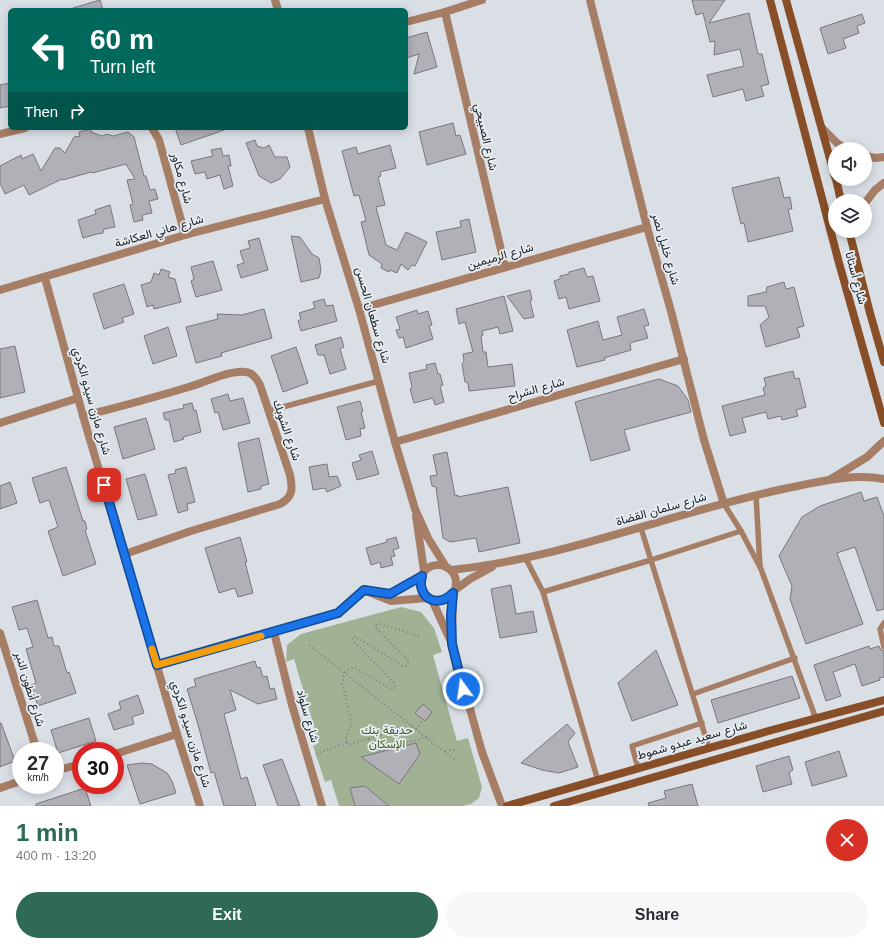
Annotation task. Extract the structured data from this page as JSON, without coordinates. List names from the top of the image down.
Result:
{
  "streets": {
    "street": [
      "شارع الصبيحي",
      "شارع مكاور",
      "شارع هاني العكاشة",
      "شارع خليل نصر",
      "شارع الرميمين",
      "شارع أستانا",
      "شارع سطعان الحسن",
      "شارع الشراح",
      "شارع مازن سيدو الكردي",
      "شارع الشوبك",
      "شارع سلمان القضاة",
      "شارع أنطون النبر",
      "شارع سلواد",
      "شارع سعيد عبدو شموط"
    ]
  },
  "crossings": [
    ["شارع الصبيحي", "شارع الرميمين"],
    ["شارع مكاور", "شارع هاني العكاشة"],
    ["شارع هاني العكاشة", "شارع سطعان الحسن"],
    ["شارع هاني العكاشة", "شارع مازن سيدو الكردي"],
    ["شارع خليل نصر", "شارع الرميمين"],
    ["شارع خليل نصر", "شارع الشراح"],
    ["شارع خليل نصر", "شارع سلمان القضاة"],
    ["شارع الرميمين", "شارع سطعان الحسن"],
    ["شارع سطعان الحسن", "شارع الشراح"],
    ["شارع سطعان الحسن", "شارع سلمان القضاة"],
    ["شارع مازن سيدو الكردي", "شارع الشوبك"]
  ],
  "parks": ["حديقة بنك الإسكان"],
  "page": {
    "turn": ["60 m", "Turn left"],
    "then": "Then",
    "speed": "27 km/h",
    "limit": "30",
    "heading": ["1 min", "400 m · 13:20"],
    "buttons": ["Exit", "Share"]
  }
}
